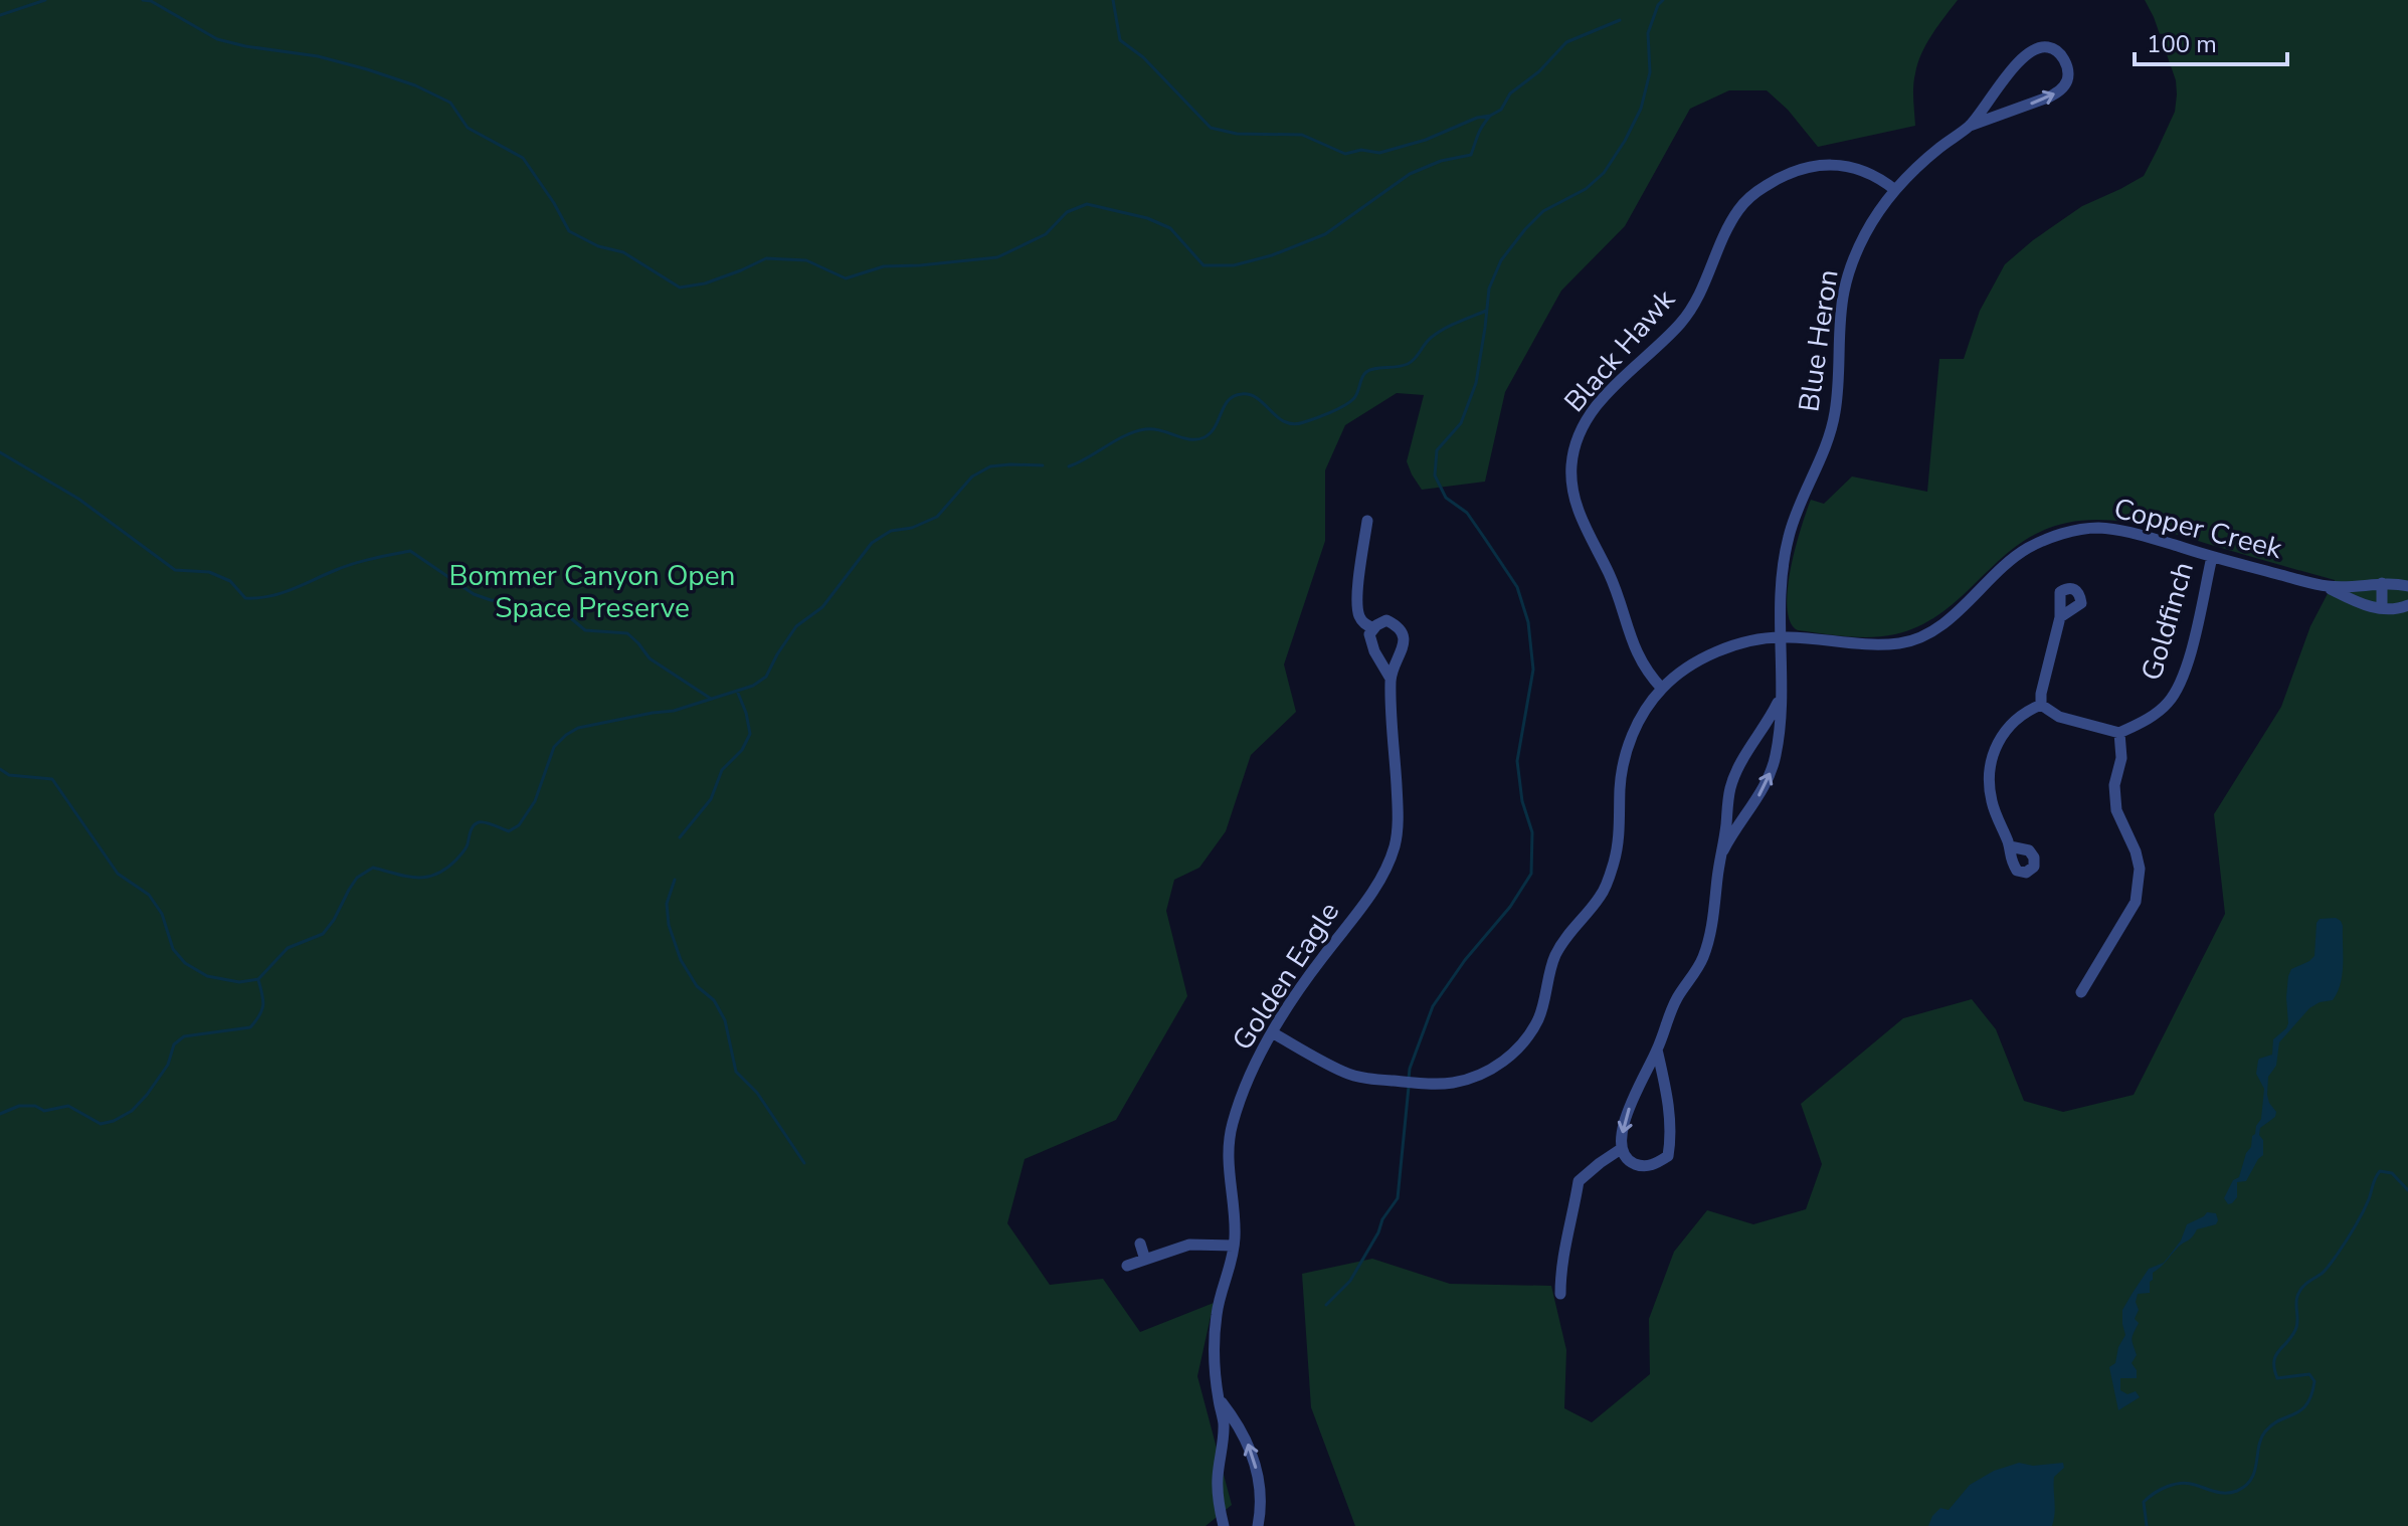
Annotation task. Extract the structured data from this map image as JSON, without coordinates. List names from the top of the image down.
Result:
{
  "streets": {
    "street": [
      "Blue Heron",
      "Black Hawk",
      "Copper Creek",
      "Goldfinch",
      "Golden Eagle"
    ]
  },
  "crossings": [
    ["Blue Heron", "Black Hawk"],
    ["Blue Heron", "Copper Creek"],
    ["Black Hawk", "Copper Creek"],
    ["Copper Creek", "Goldfinch"],
    ["Copper Creek", "Golden Eagle"]
  ],
  "parks": ["Bommer Canyon Open Space Preserve"],
  "scale_bar": "100 m"
}
